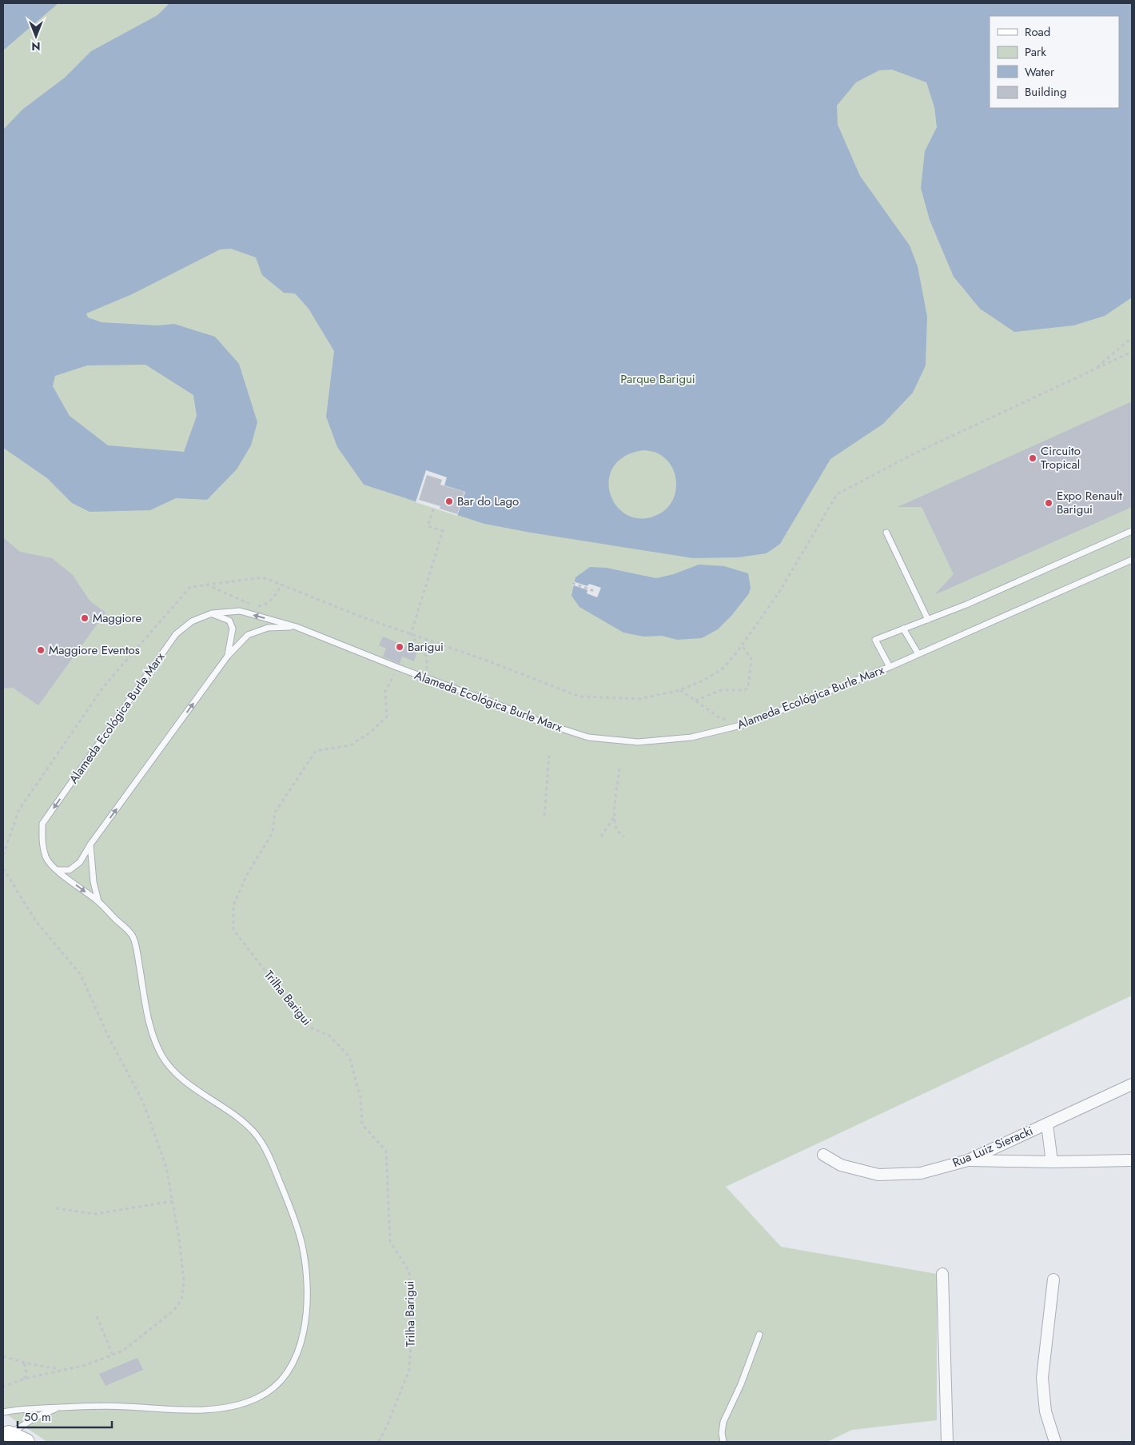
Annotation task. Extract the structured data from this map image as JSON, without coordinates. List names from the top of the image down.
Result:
{
  "streets": {
    "street": ["Rua Luiz Sieracki"],
    "lane": ["Alameda Ecológica Burle Marx"],
    "path": ["Trilha Barigui"]
  },
  "crossings": [
    ["Alameda Ecológica Burle Marx", "Trilha Barigui"]
  ],
  "parks": ["Parque Barigui"],
  "places": [
    "Circuito Tropical",
    "Bar do Lago",
    "Expo Renault Barigui",
    "Maggiore",
    "Barigui",
    "Maggiore Eventos"
  ],
  "legend": [
    "Road",
    "Park",
    "Water",
    "Building"
  ],
  "scale_bar": "50 m",
  "north": "bottom"
}
